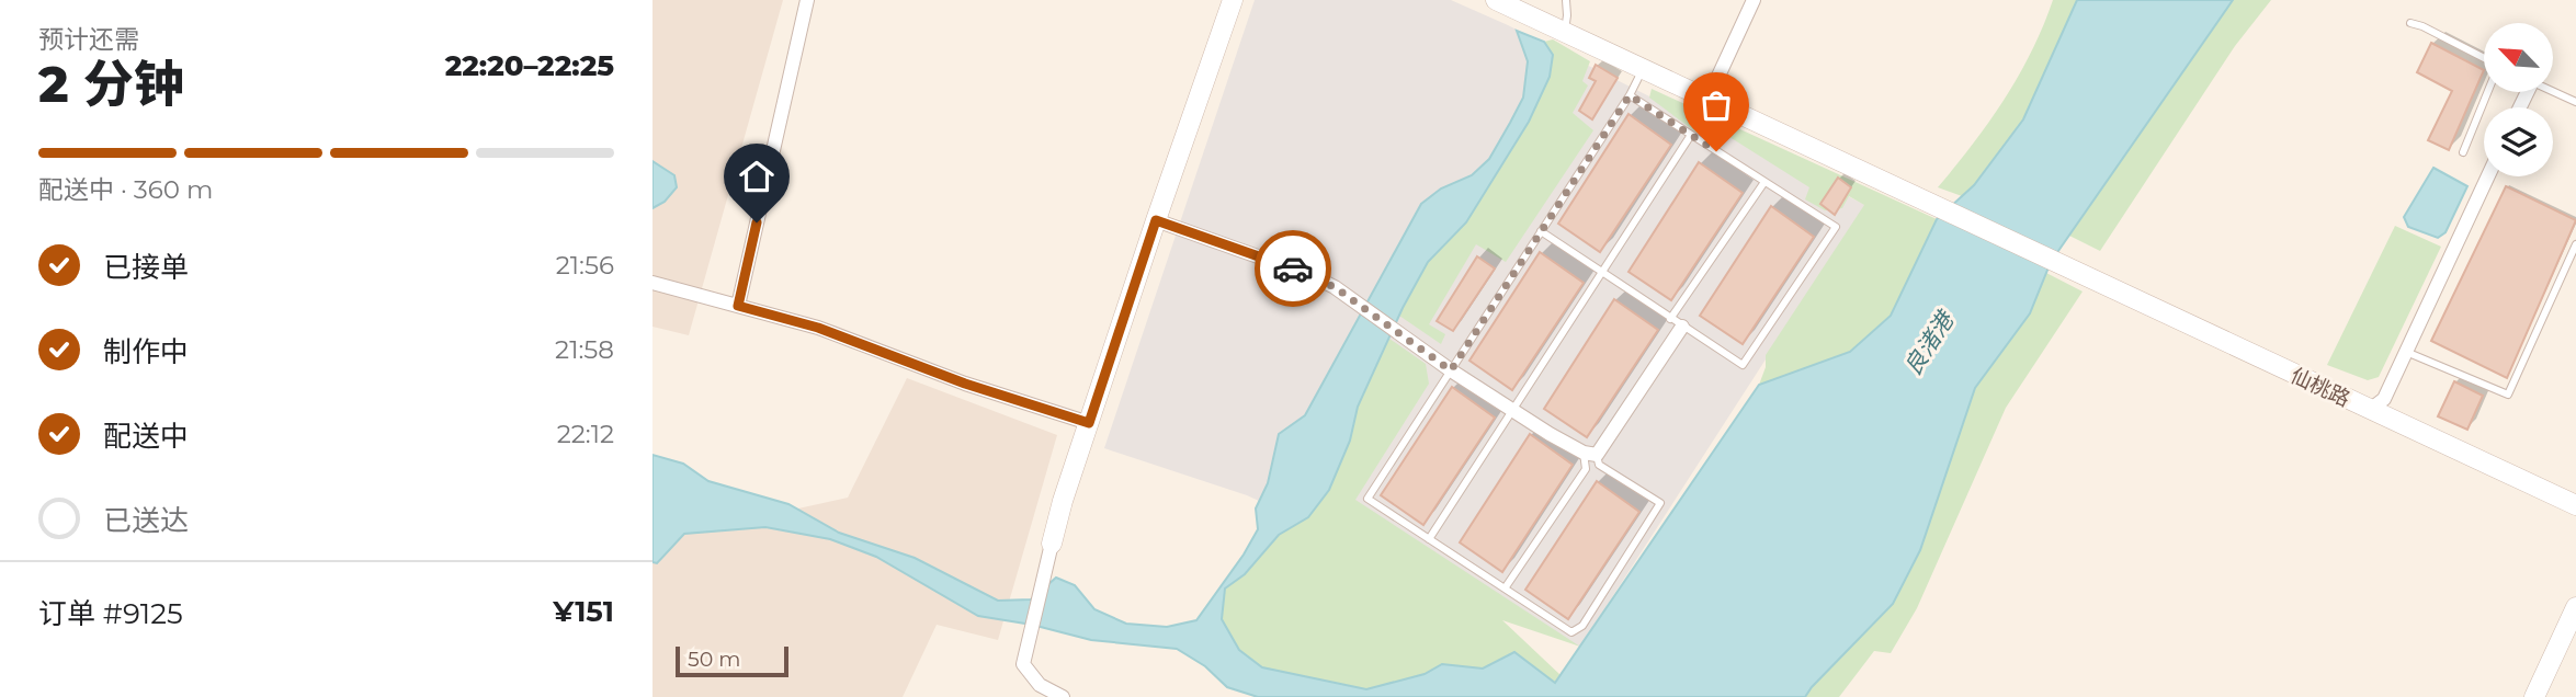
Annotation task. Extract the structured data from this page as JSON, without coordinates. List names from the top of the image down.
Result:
{
  "streets": {
    "street": ["仙桃路"]
  },
  "water": ["良渚港"],
  "scale_bar": "50 m",
  "north": "top left",
  "page": {
    "heading": ["2 分钟", "预计还需", "22:20–22:25"],
    "panel": ["订单 #9125", "¥151"],
    "bar": "配送中 · 360 m",
    "list": [
      ["已接单", "21:56"],
      ["制作中", "21:58"],
      ["配送中", "22:12"],
      "已送达"
    ],
    "scale": "50 m"
  }
}
